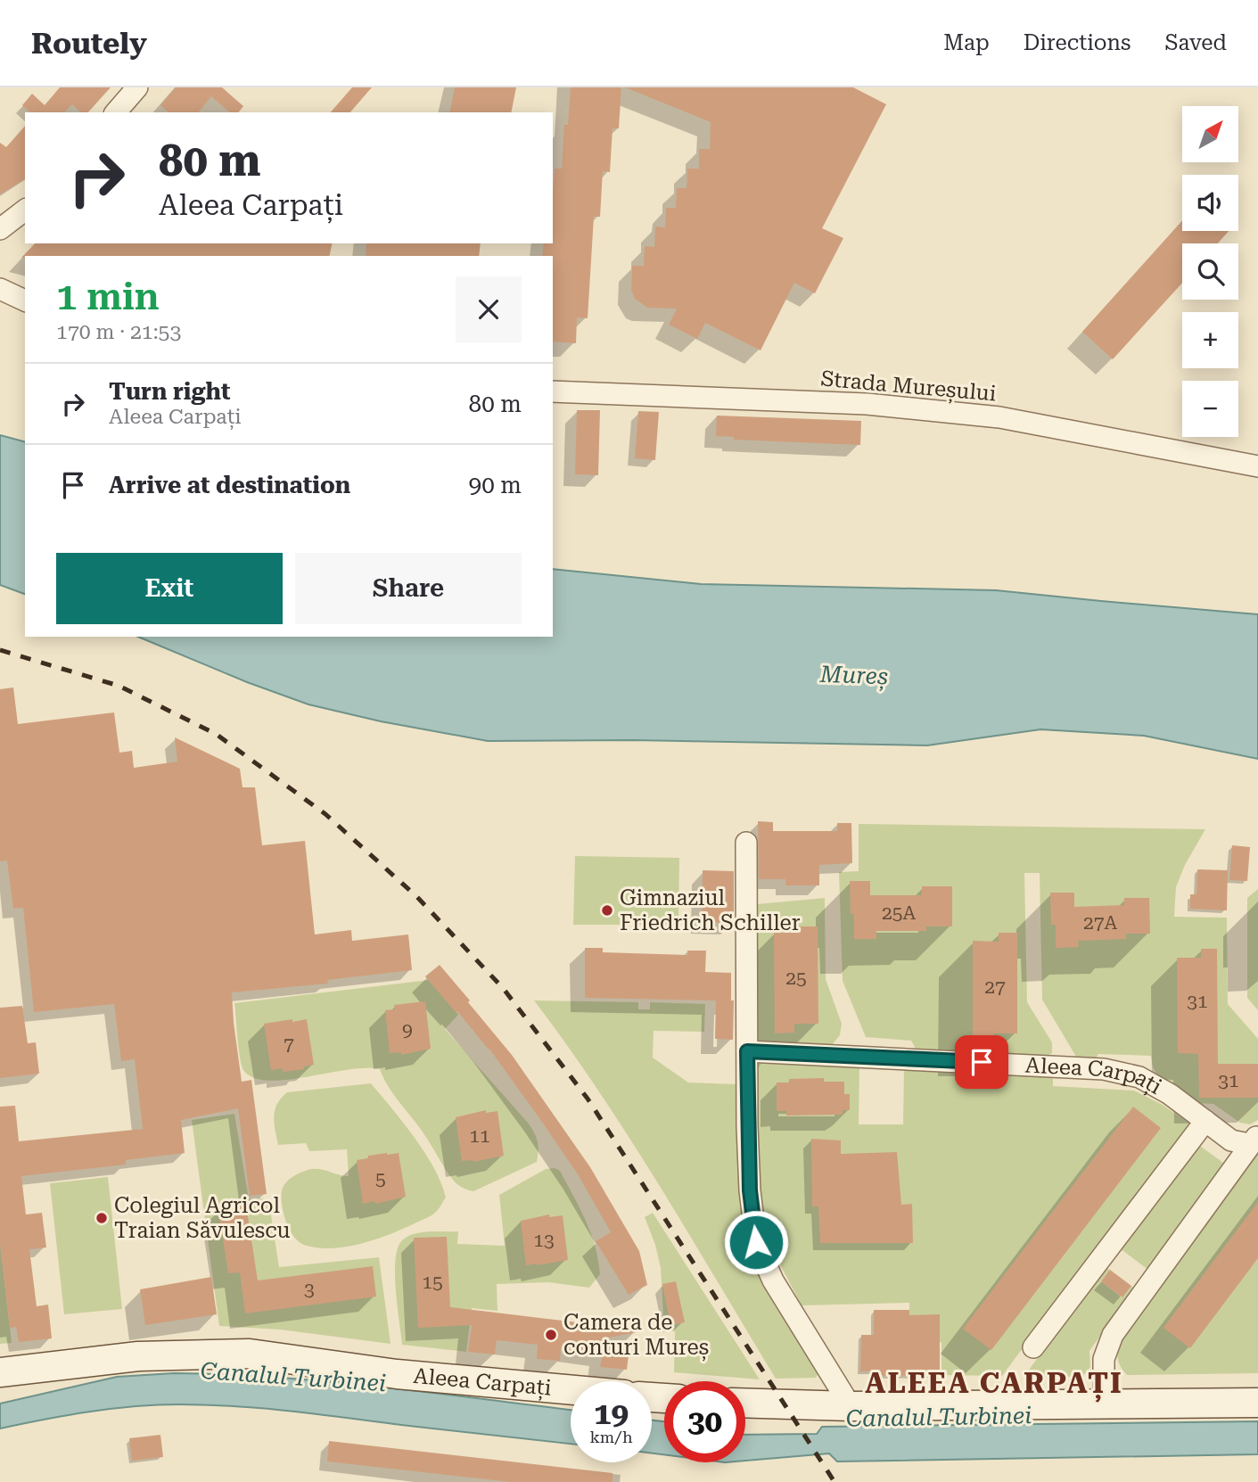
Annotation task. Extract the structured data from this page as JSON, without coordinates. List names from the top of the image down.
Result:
{
  "streets": {
    "street": ["Strada Mureșului", "Aleea Carpați"]
  },
  "districts": ["ALEEA CARPAȚI"],
  "water": ["Mureș", "Canalul Turbinei"],
  "places": ["Gimnaziul Friedrich Schiller", "Colegiul Agricol Traian Săvulescu", "Camera de conturi Mureș"],
  "house_numbers": [
    "25A",
    "27A",
    "25",
    "27",
    "31",
    "9",
    "7",
    "31",
    "11",
    "5",
    "13",
    "15",
    "3"
  ],
  "north": "top right",
  "page": {
    "header": "Routely",
    "nav": ["Map", "Directions", "Saved"],
    "map_buttons": ["+", "−"],
    "turn": ["80 m", "Aleea Carpați"],
    "heading": ["1 min", "170 m · 21:53"],
    "list": [
      {
        "name": "Turn right",
        "note": "Aleea Carpați",
        "value": "80 m"
      },
      {
        "name": "Arrive at destination",
        "value": "90 m"
      }
    ],
    "buttons": ["Exit", "Share"],
    "speed": "19 km/h",
    "limit": "30"
  }
}
